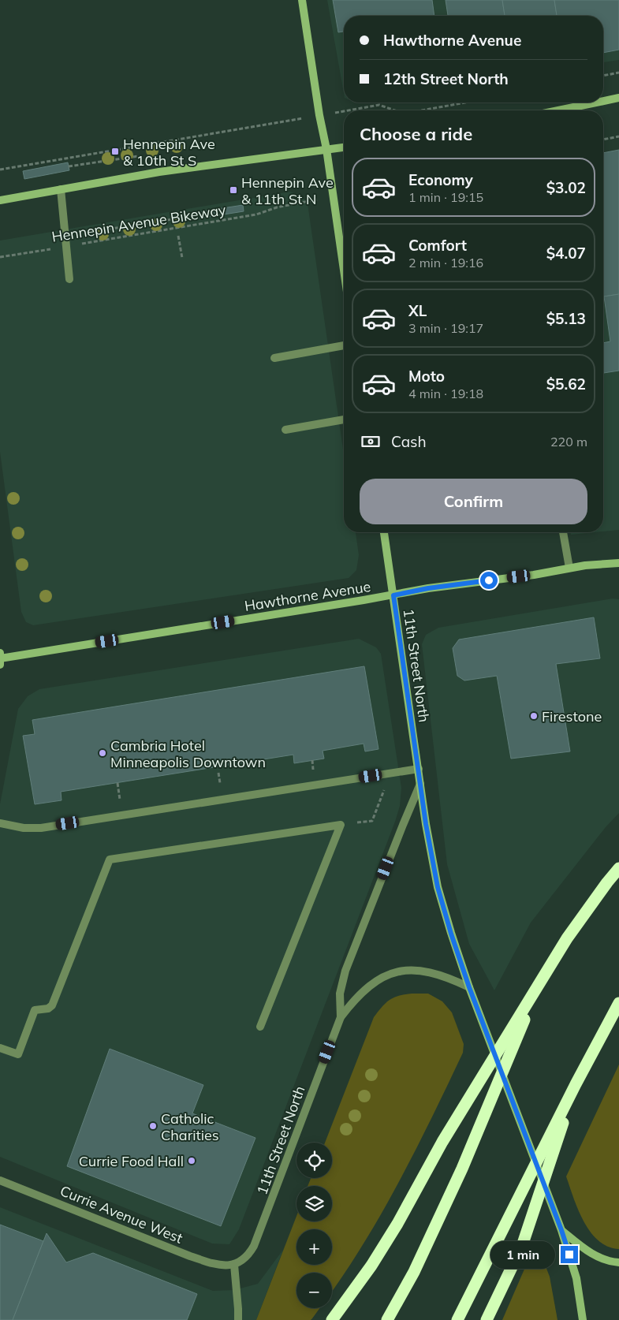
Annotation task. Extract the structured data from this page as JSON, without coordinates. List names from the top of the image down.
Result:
{
  "streets": {
    "street": ["Hawthorne Avenue", "11th Street North", "Currie Avenue West"],
    "path": ["Hennepin Avenue Bikeway"]
  },
  "crossings": [
    ["Hawthorne Avenue", "11th Street North"],
    ["11th Street North", "Currie Avenue West"]
  ],
  "places": {
    "transit": ["Hennepin Ave & 10th St S", "Hennepin Ave & 11th St N"],
    "other": [
      "Firestone",
      "Cambria Hotel Minneapolis Downtown",
      "Catholic Charities",
      "Currie Food Hall"
    ]
  },
  "page": {
    "banner": ["Hawthorne Avenue", "12th Street North"],
    "heading": "Choose a ride",
    "list": [
      {
        "name": "Economy",
        "note": "1 min · 19:15",
        "value": "$3.02"
      },
      {
        "name": "Comfort",
        "note": "2 min · 19:16",
        "value": "$4.07"
      },
      {
        "name": "XL",
        "note": "3 min · 19:17",
        "value": "$5.13"
      },
      {
        "name": "Moto",
        "note": "4 min · 19:18",
        "value": "$5.62"
      }
    ],
    "pay": ["Cash", "220 m"],
    "buttons": "Confirm",
    "map_buttons": ["+", "−"],
    "bubble": "1 min"
  }
}
